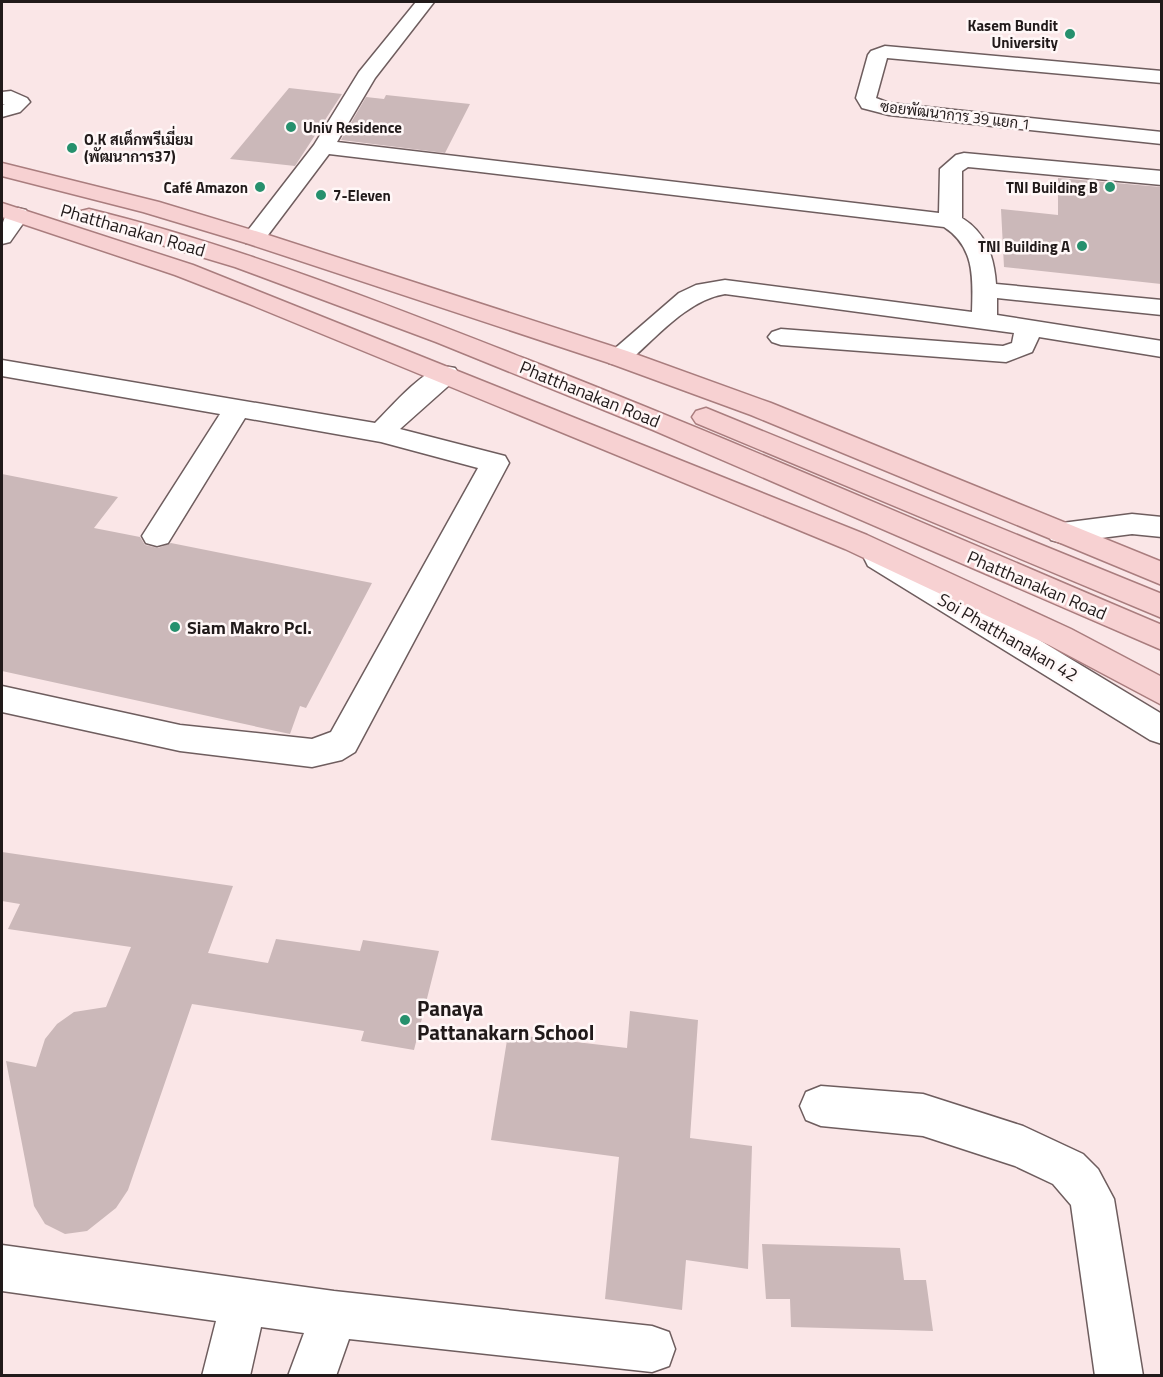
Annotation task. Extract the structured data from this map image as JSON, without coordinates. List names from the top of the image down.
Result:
{
  "streets": {
    "main road": ["Phatthanakan Road"],
    "street": ["ซอยพัฒนาการ 39 แยก 1", "Soi Phatthanakan 42"]
  },
  "places": [
    "Kasem Bundit University",
    "Univ Residence",
    "O.K สเต็กพรีเมี่ยม (พัฒนาการ37)",
    "Café Amazon",
    "TNI Building B",
    "7-Eleven",
    "TNI Building A",
    "Siam Makro Pcl.",
    "Panaya Pattanakarn School"
  ]
}
